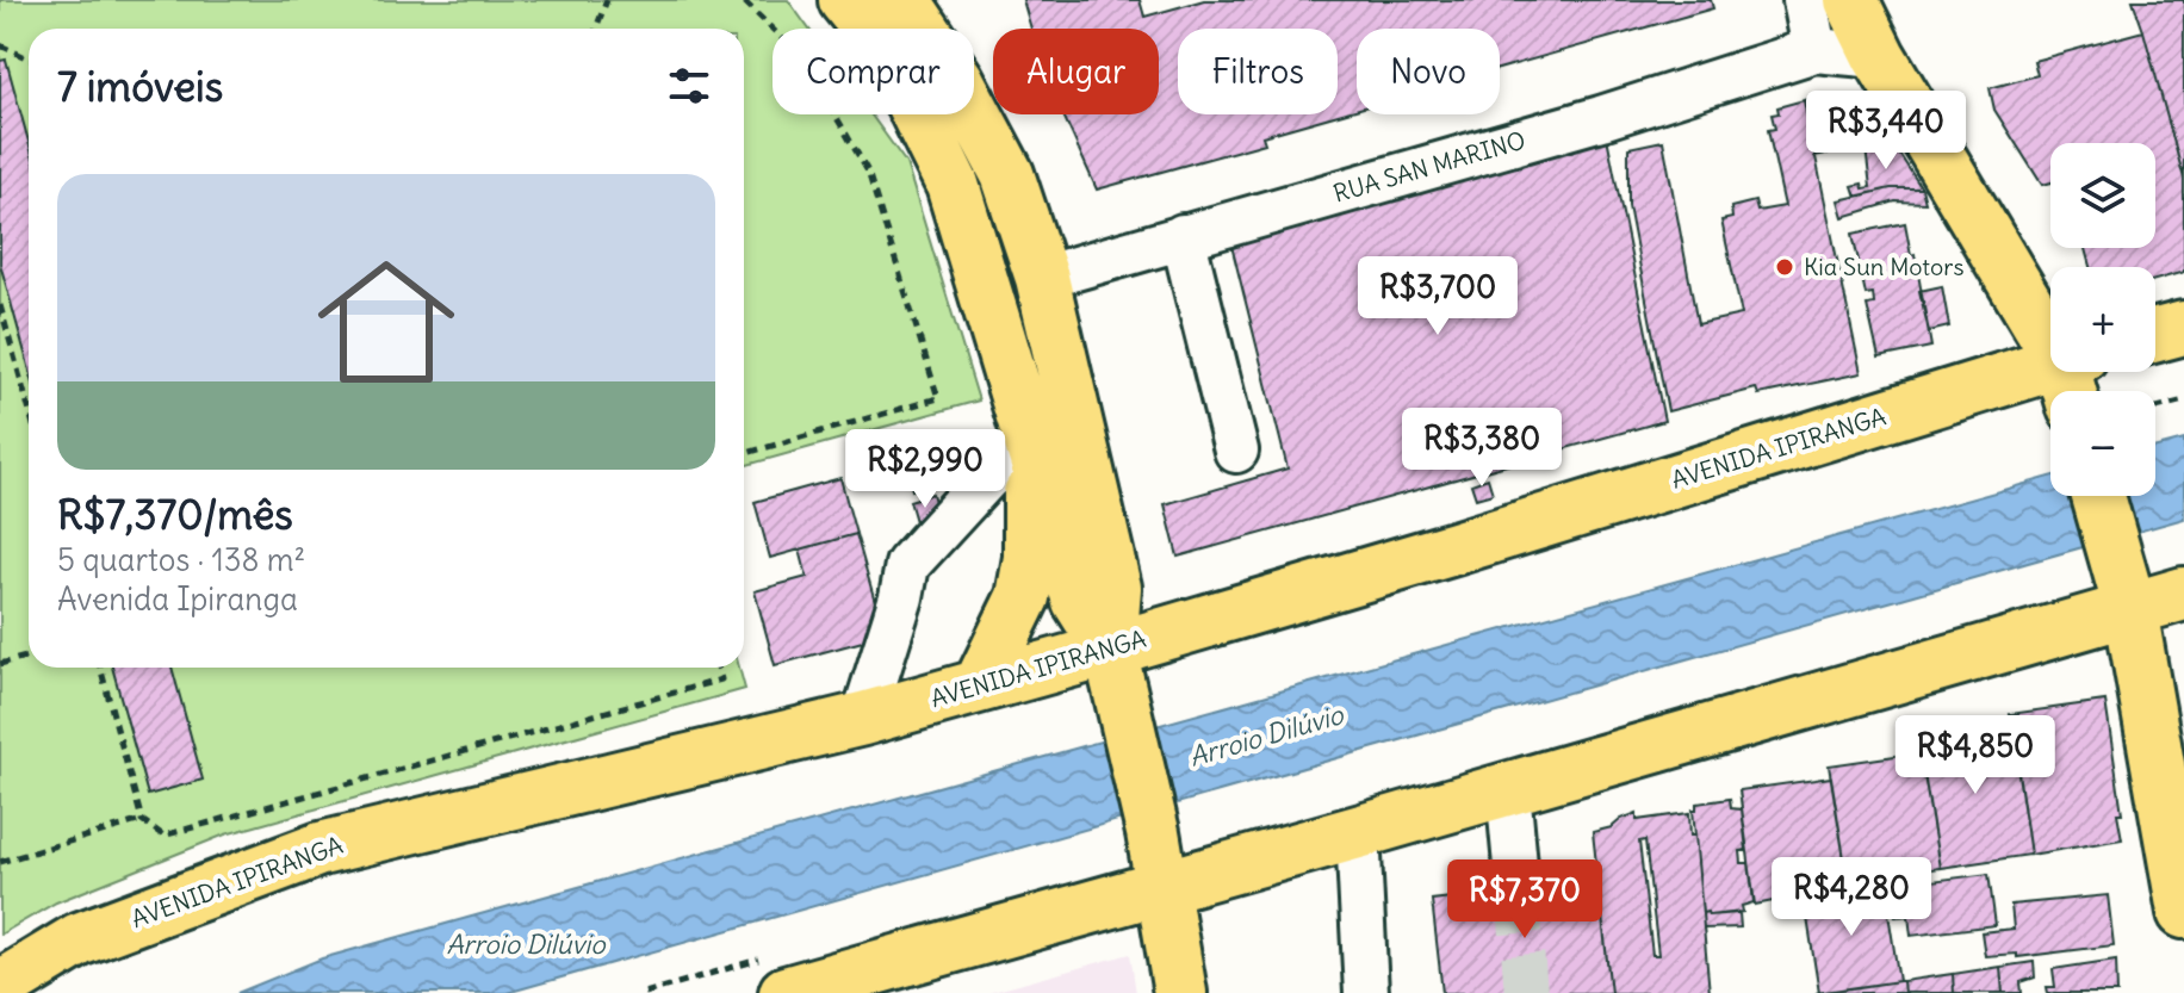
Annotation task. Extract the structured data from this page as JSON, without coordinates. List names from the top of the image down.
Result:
{
  "streets": {
    "main road": ["AVENIDA IPIRANGA"],
    "street": ["RUA SAN MARINO"]
  },
  "water": ["Arroio Dilúvio"],
  "places": ["Kia Sun Motors"],
  "page": {
    "chip": [
      "Comprar",
      "Alugar",
      "Filtros",
      "Novo"
    ],
    "heading": "7 imóveis",
    "price": [
      "R$3,440",
      "R$3,700",
      "R$3,380",
      "R$2,990",
      "R$4,850",
      "R$4,280",
      "R$7,370"
    ],
    "map_buttons": ["+", "−"],
    "list": [
      {
        "name": "R$7,370/mês",
        "note": "5 quartos · 138 m² · Avenida Ipiranga"
      }
    ]
  }
}
